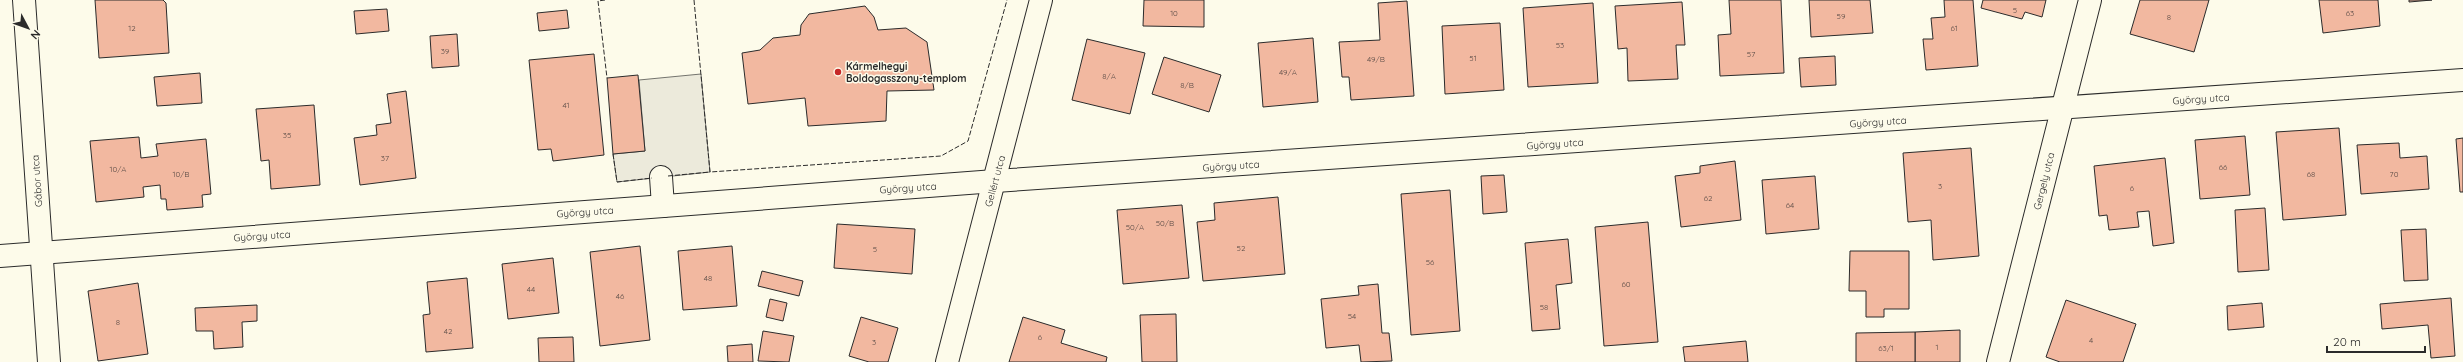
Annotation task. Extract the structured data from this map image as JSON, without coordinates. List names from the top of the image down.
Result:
{
  "streets": {
    "street": [
      "György utca",
      "Gábor utca",
      "Gellért utca",
      "Gergely utca"
    ]
  },
  "crossings": [
    ["György utca", "Gábor utca"],
    ["György utca", "Gellért utca"],
    ["György utca", "Gergely utca"]
  ],
  "places": ["Kármelhegyi Boldogasszony-templom"],
  "house_numbers": [
    "5",
    "10",
    "63",
    "59",
    "8",
    "12",
    "61",
    "53",
    "39",
    "57",
    "51",
    "49/B",
    "49/A",
    "8/A",
    "8/B",
    "41",
    "35",
    "37",
    "66",
    "10/A",
    "10/B",
    "68",
    "70",
    "3",
    "6",
    "62",
    "64",
    "50/B",
    "50/A",
    "52",
    "5",
    "56",
    "48",
    "60",
    "44",
    "46",
    "58",
    "54",
    "8",
    "42",
    "6",
    "4",
    "3",
    "1",
    "63/1"
  ],
  "scale_bar": "20 m",
  "north": "bottom right"
}
